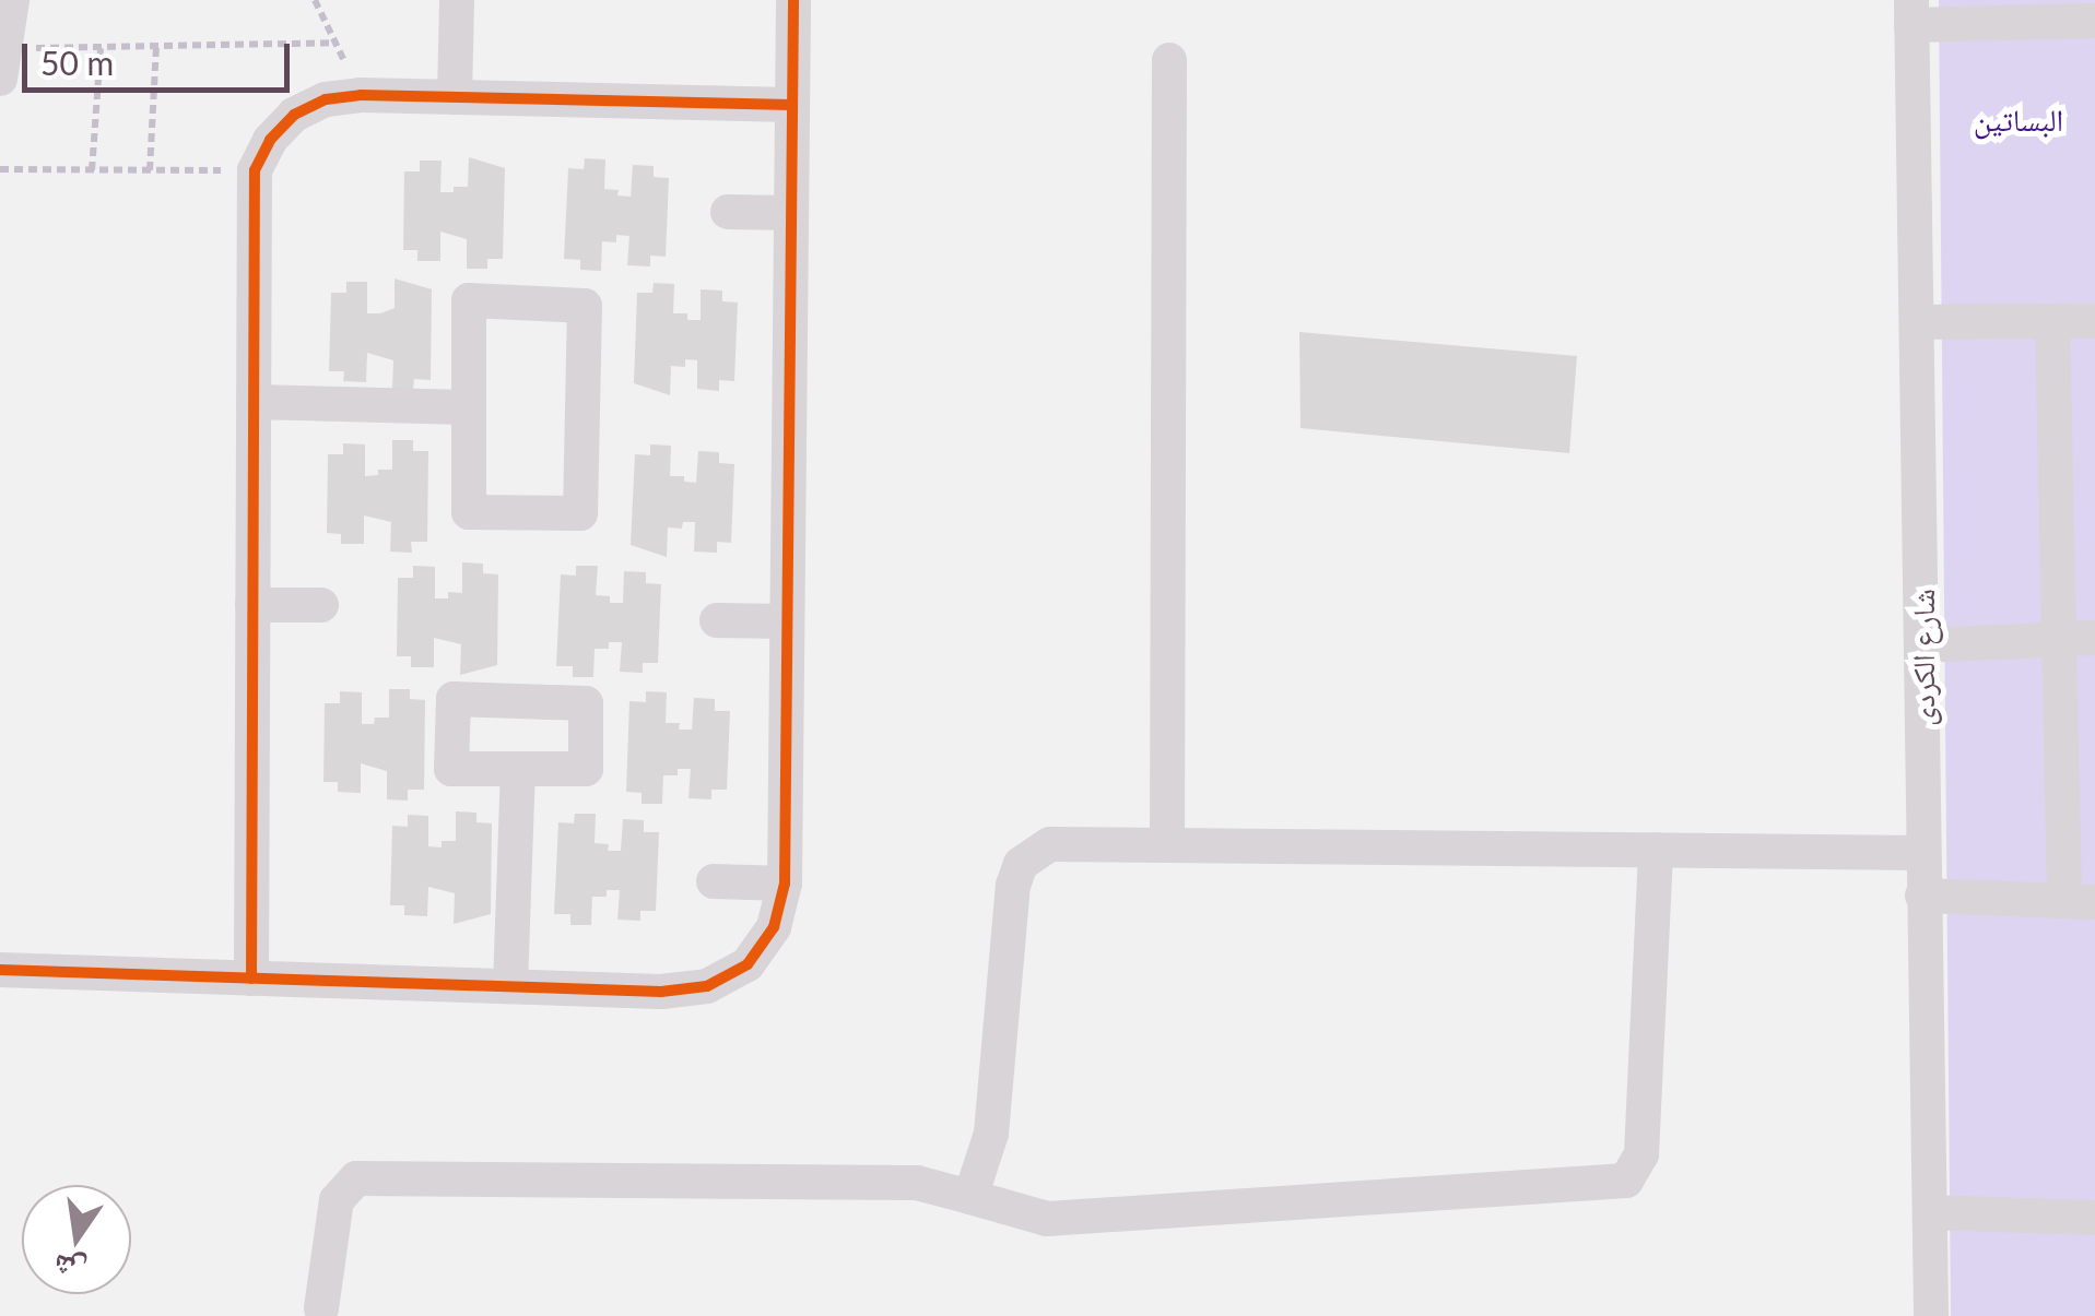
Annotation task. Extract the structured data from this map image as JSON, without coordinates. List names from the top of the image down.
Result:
{
  "streets": {
    "street": ["شارع الكردى"]
  },
  "parks": ["البساتين"],
  "scale_bar": "50 m",
  "north": "bottom"
}
